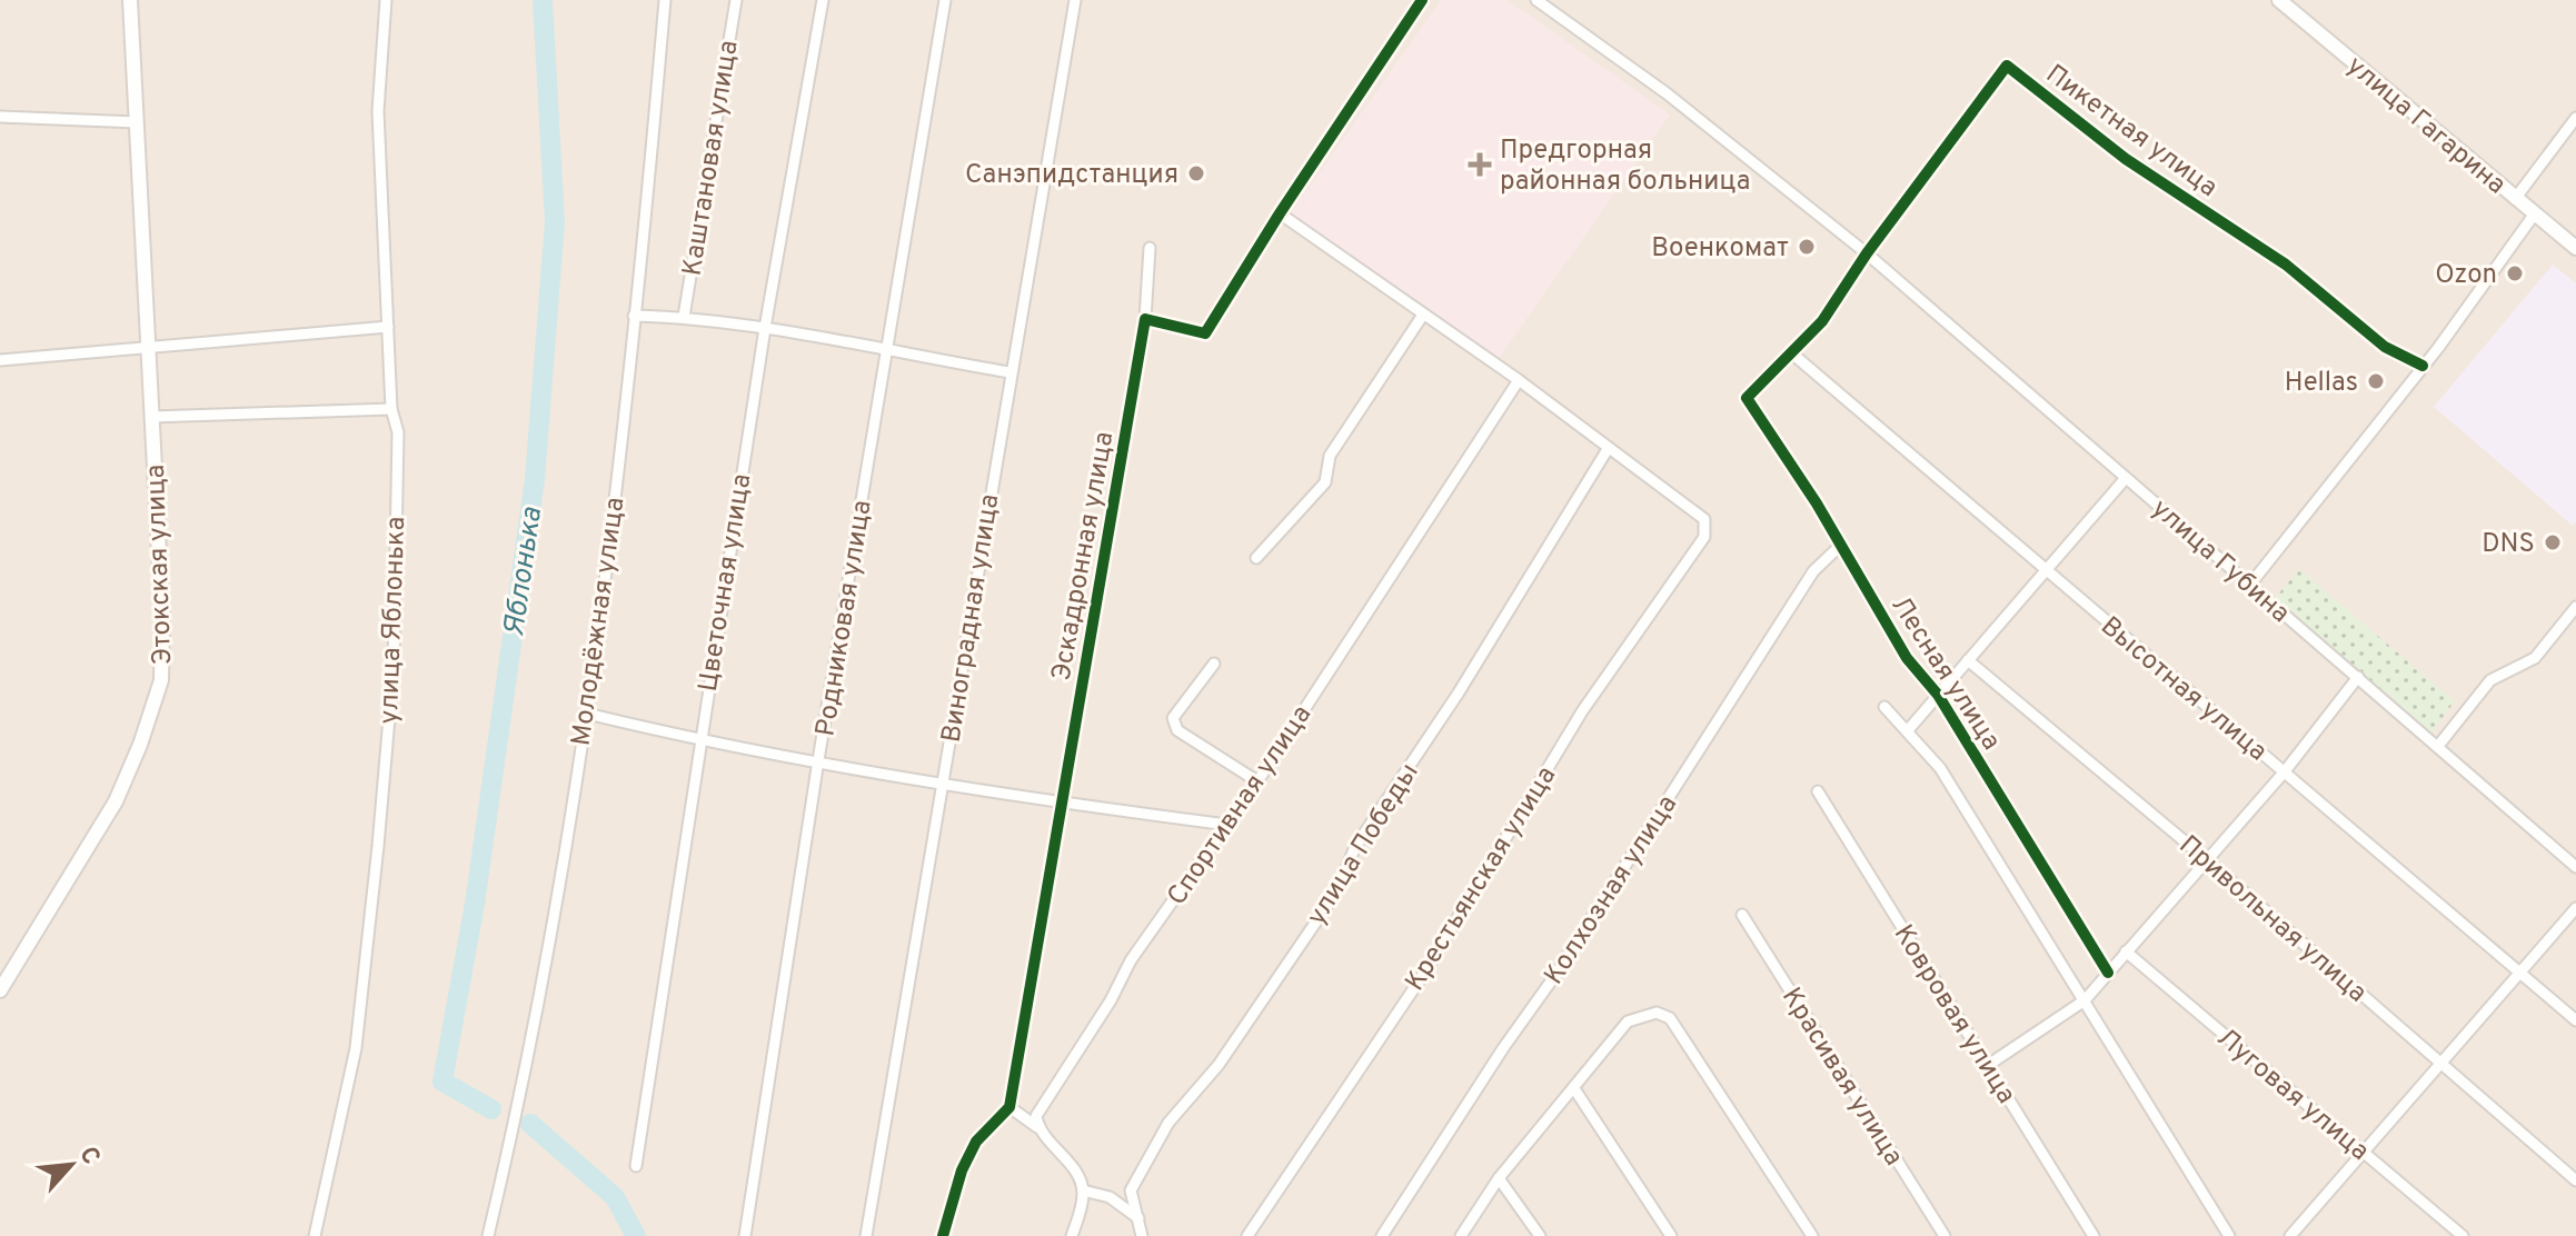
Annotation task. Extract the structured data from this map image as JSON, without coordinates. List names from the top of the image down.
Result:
{
  "streets": {
    "main road": ["улица Гагарина", "Этокская улица"],
    "street": [
      "Пикетная улица",
      "Каштановая улица",
      "Эскадронная улица",
      "улица Губина",
      "Цветочная улица",
      "Родниковая улица",
      "Виноградная улица",
      "улица Яблонька",
      "Молодёжная улица",
      "Лесная улица",
      "Высотная улица",
      "Спортивная улица",
      "улица Победы",
      "Крестьянская улица",
      "Колхозная улица",
      "Привольная улица",
      "Ковровая улица",
      "Красивая улица",
      "Луговая улица"
    ]
  },
  "crossings": [
    ["Пикетная улица", "улица Губина"],
    ["Лесная улица", "Высотная улица"],
    ["Лесная улица", "Колхозная улица"],
    ["улица Победы", "Крестьянская улица"]
  ],
  "water": ["Яблонька"],
  "places": {
    "health": ["Предгорная районная больница"],
    "other": [
      "Санэпидстанция",
      "Военкомат",
      "Ozon",
      "Hellas",
      "DNS"
    ]
  },
  "north": "top right"
}
